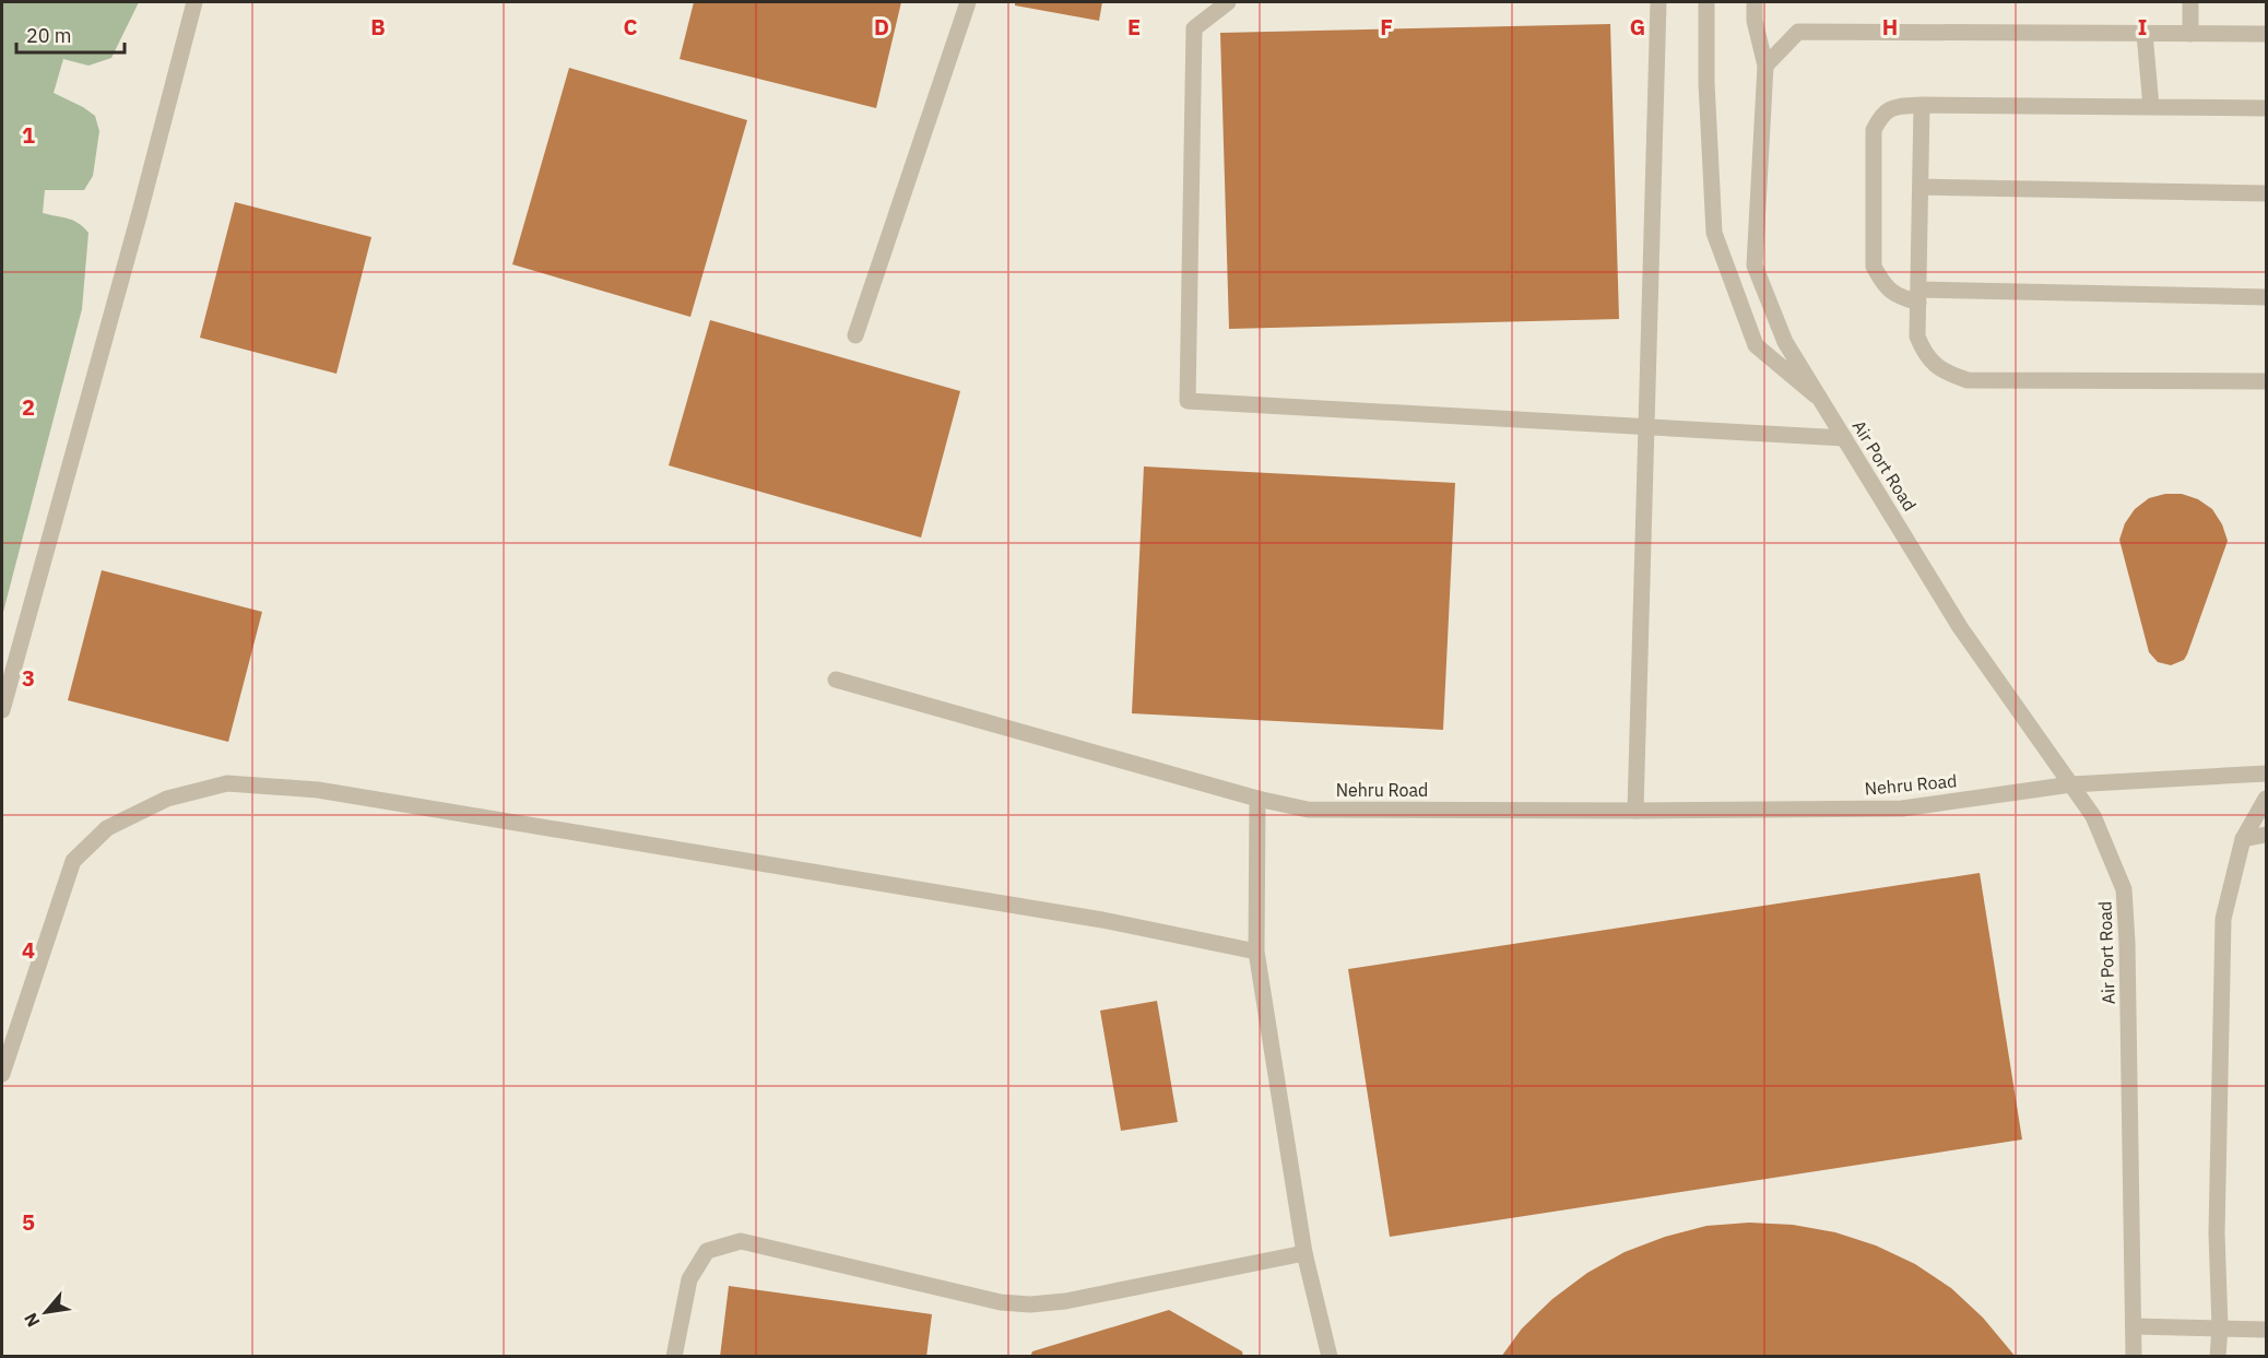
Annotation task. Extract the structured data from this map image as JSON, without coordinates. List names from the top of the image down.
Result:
{
  "streets": {
    "street": ["Air Port Road", "Nehru Road"]
  },
  "crossings": [
    ["Air Port Road", "Nehru Road"]
  ],
  "scale_bar": "20 m",
  "north": "bottom left",
  "grid": {
    "columns": [
      "B",
      "C",
      "D",
      "E",
      "F",
      "G",
      "H",
      "I"
    ],
    "rows": [
      "1",
      "2",
      "3",
      "4",
      "5"
    ]
  }
}
